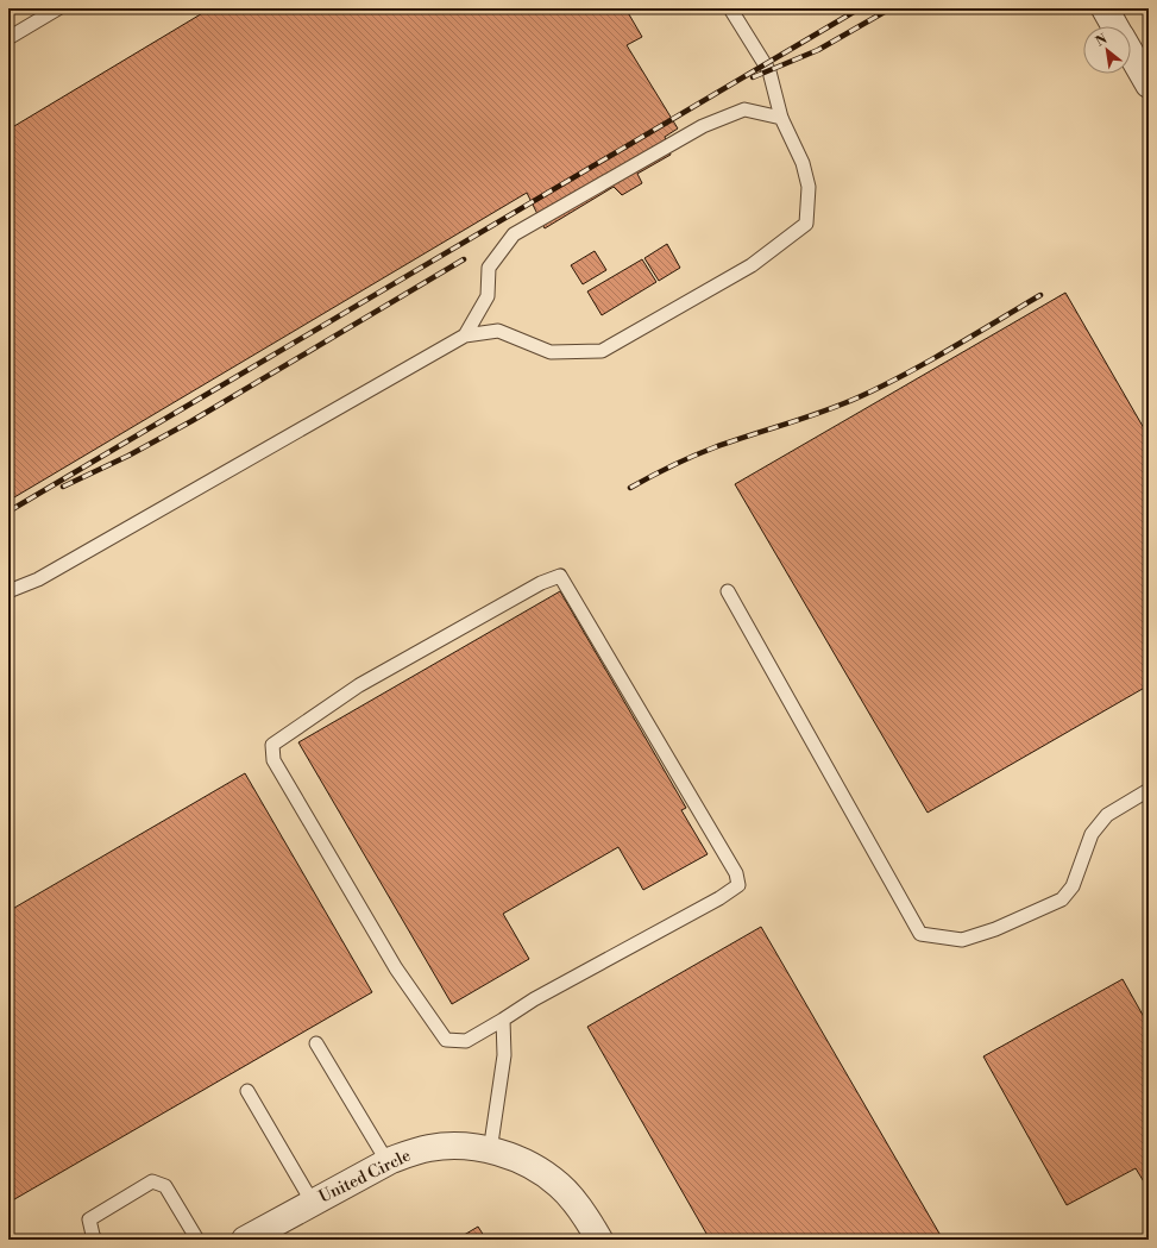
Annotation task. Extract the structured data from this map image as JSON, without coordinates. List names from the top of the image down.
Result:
{
  "streets": {
    "street": ["United Circle"]
  },
  "north": "top left"
}
